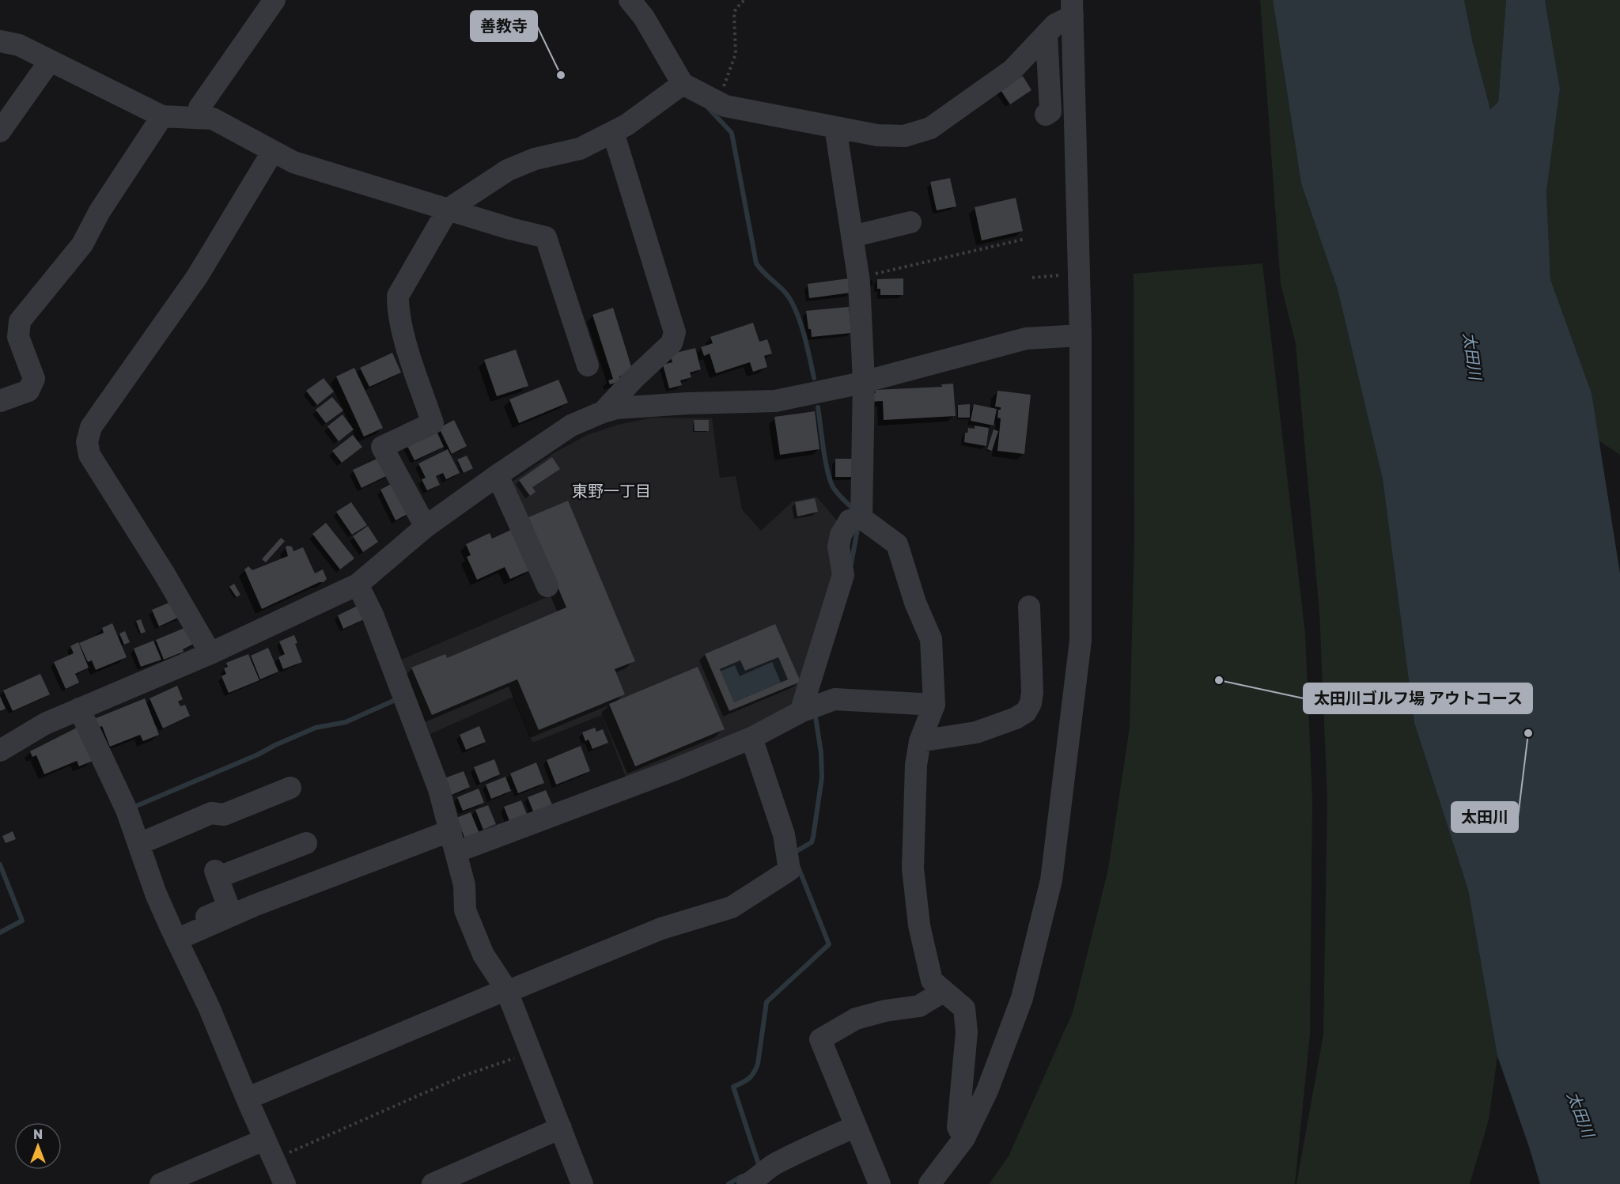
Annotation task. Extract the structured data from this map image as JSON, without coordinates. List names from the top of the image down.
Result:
{
  "districts": ["東野一丁目"],
  "water": ["太田川"],
  "places": ["善教寺", "太田川ゴルフ場 アウトコース", "太田川"],
  "north": "top"
}
